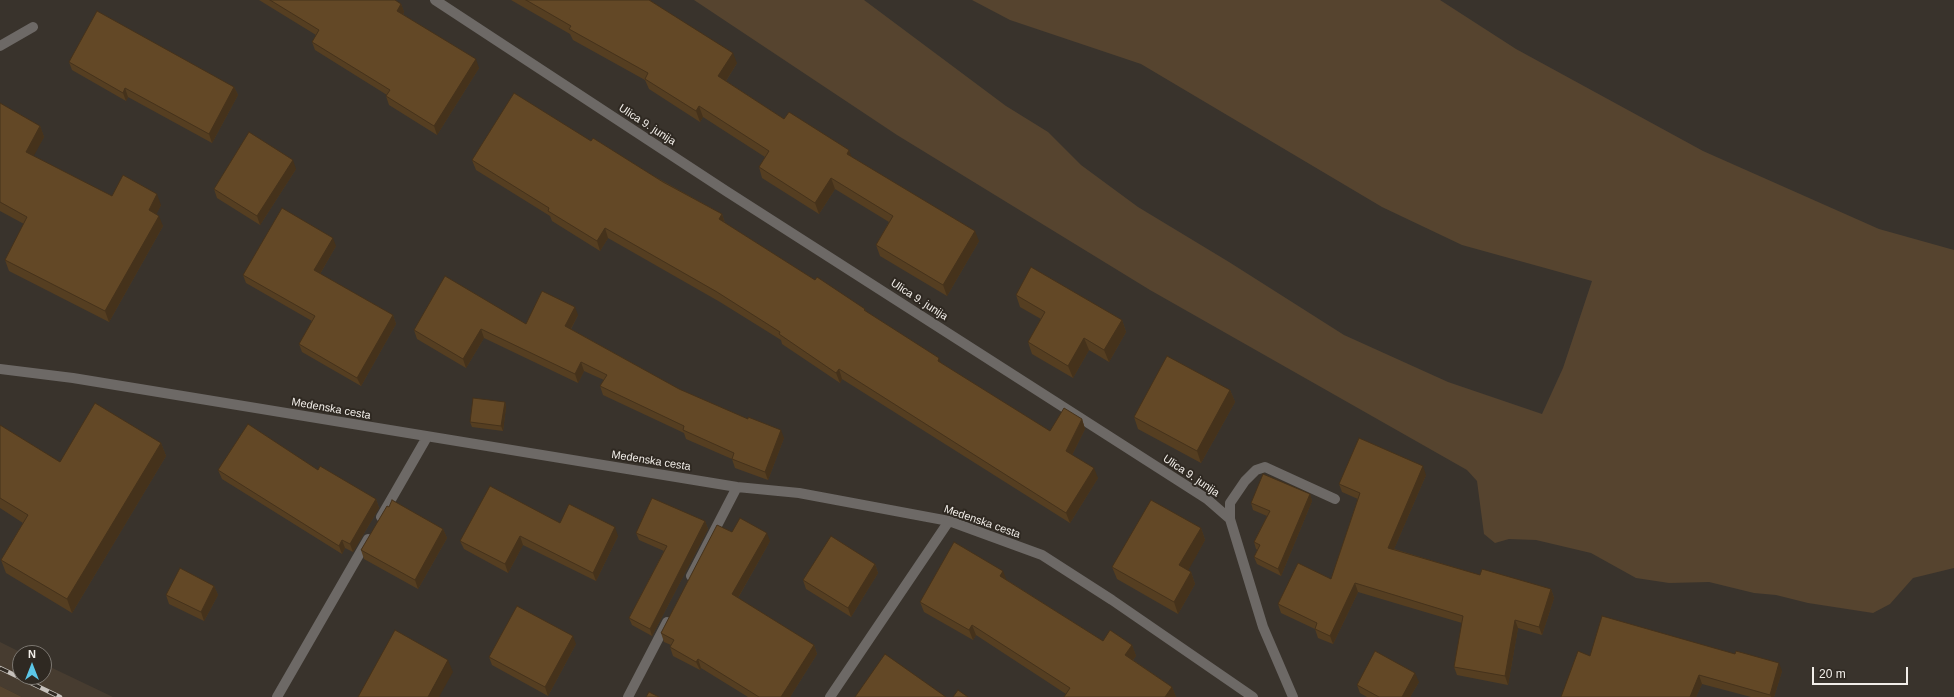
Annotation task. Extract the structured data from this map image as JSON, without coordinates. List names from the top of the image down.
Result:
{
  "streets": {
    "street": ["Ulica 9. junija", "Medenska cesta"]
  },
  "scale_bar": "20 m",
  "north": "top"
}
